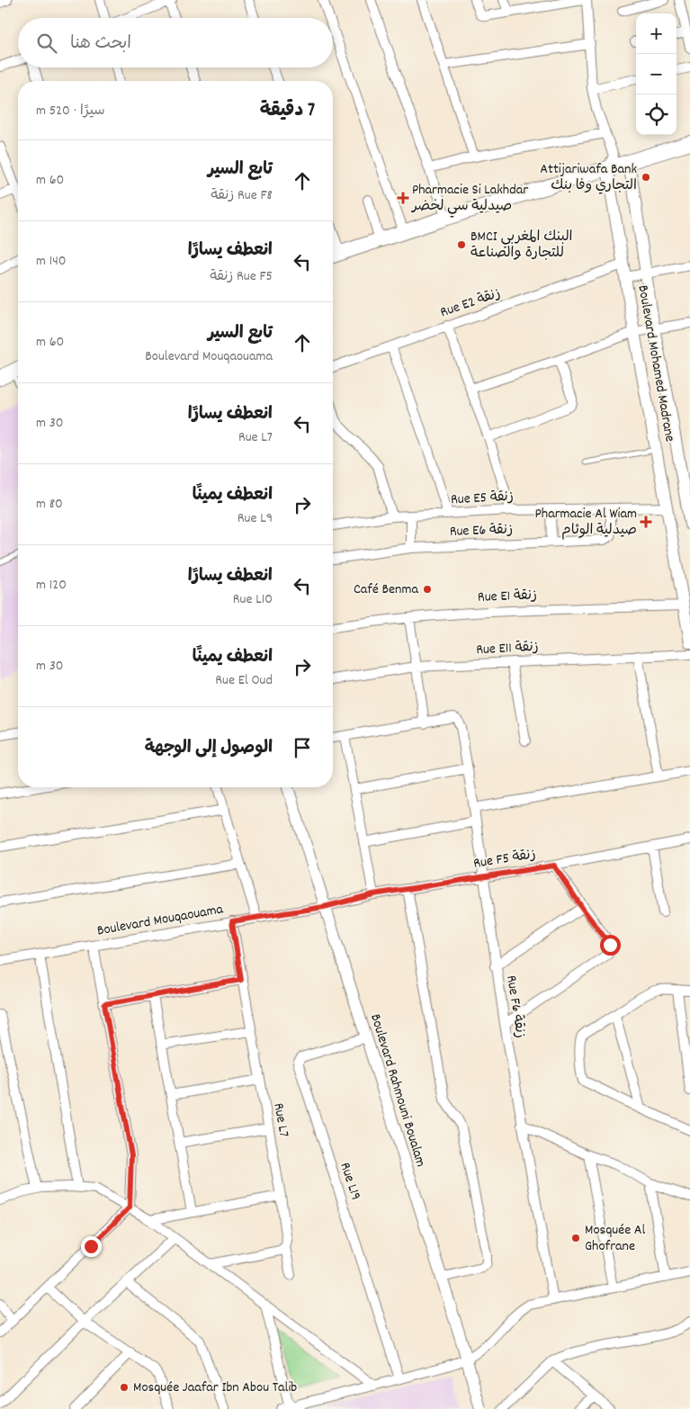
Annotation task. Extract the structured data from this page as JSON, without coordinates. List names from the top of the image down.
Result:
{
  "streets": {
    "street": [
      "Rue E2 زنقة",
      "Boulevard Mohamed Madrane",
      "Rue E5 زنقة",
      "Rue E6 زنقة",
      "Rue E1 زنقة",
      "Rue E11 زنقة",
      "Rue F5 زنقة",
      "Boulevard Mouqaouama",
      "Rue F6 زنقة",
      "Boulevard Rahmouni Boualam",
      "Rue L7",
      "Rue L19"
    ]
  },
  "crossings": [
    ["Rue E2 زنقة", "Boulevard Mohamed Madrane"],
    ["Boulevard Mohamed Madrane", "Rue E5 زنقة"],
    ["Boulevard Mohamed Madrane", "Rue E1 زنقة"],
    ["Rue E5 زنقة", "Rue E6 زنقة"],
    ["Rue F5 زنقة", "Boulevard Mouqaouama"],
    ["Rue F5 زنقة", "Rue F6 زنقة"],
    ["Rue F5 زنقة", "Boulevard Rahmouni Boualam"],
    ["Boulevard Mouqaouama", "Boulevard Rahmouni Boualam"],
    ["Boulevard Mouqaouama", "Rue L7"],
    ["Boulevard Rahmouni Boualam", "Rue L19"]
  ],
  "places": {
    "other": [
      "Attijariwafa Bank التجاري وفا بنك",
      "BMCI البنك المغربي للتجارة والصناعة",
      "Café Benma",
      "Mosquée Al Ghofrane",
      "Mosquée Jaafar Ibn Abou Talib"
    ],
    "health": ["Pharmacie Si Lakhdar صيدلية سي لخضر", "Pharmacie Al Wiam صيدلية الوئام"]
  },
  "page": {
    "map_buttons": ["+", "−"],
    "search": "ابحث هنا",
    "heading": ["7 دقيقة", "سيرًا · 520 m"],
    "list": [
      ["تابع السير", "Rue F8 زنقة", "60 m"],
      ["انعطف يسارًا", "Rue F5 زنقة", "140 m"],
      ["تابع السير", "Boulevard Mouqaouama", "60 m"],
      ["انعطف يسارًا", "Rue L7", "30 m"],
      ["انعطف يمينًا", "Rue L9", "80 m"],
      ["انعطف يسارًا", "Rue L10", "120 m"],
      ["انعطف يمينًا", "Rue El Oud", "30 m"],
      "الوصول إلى الوجهة"
    ]
  }
}
